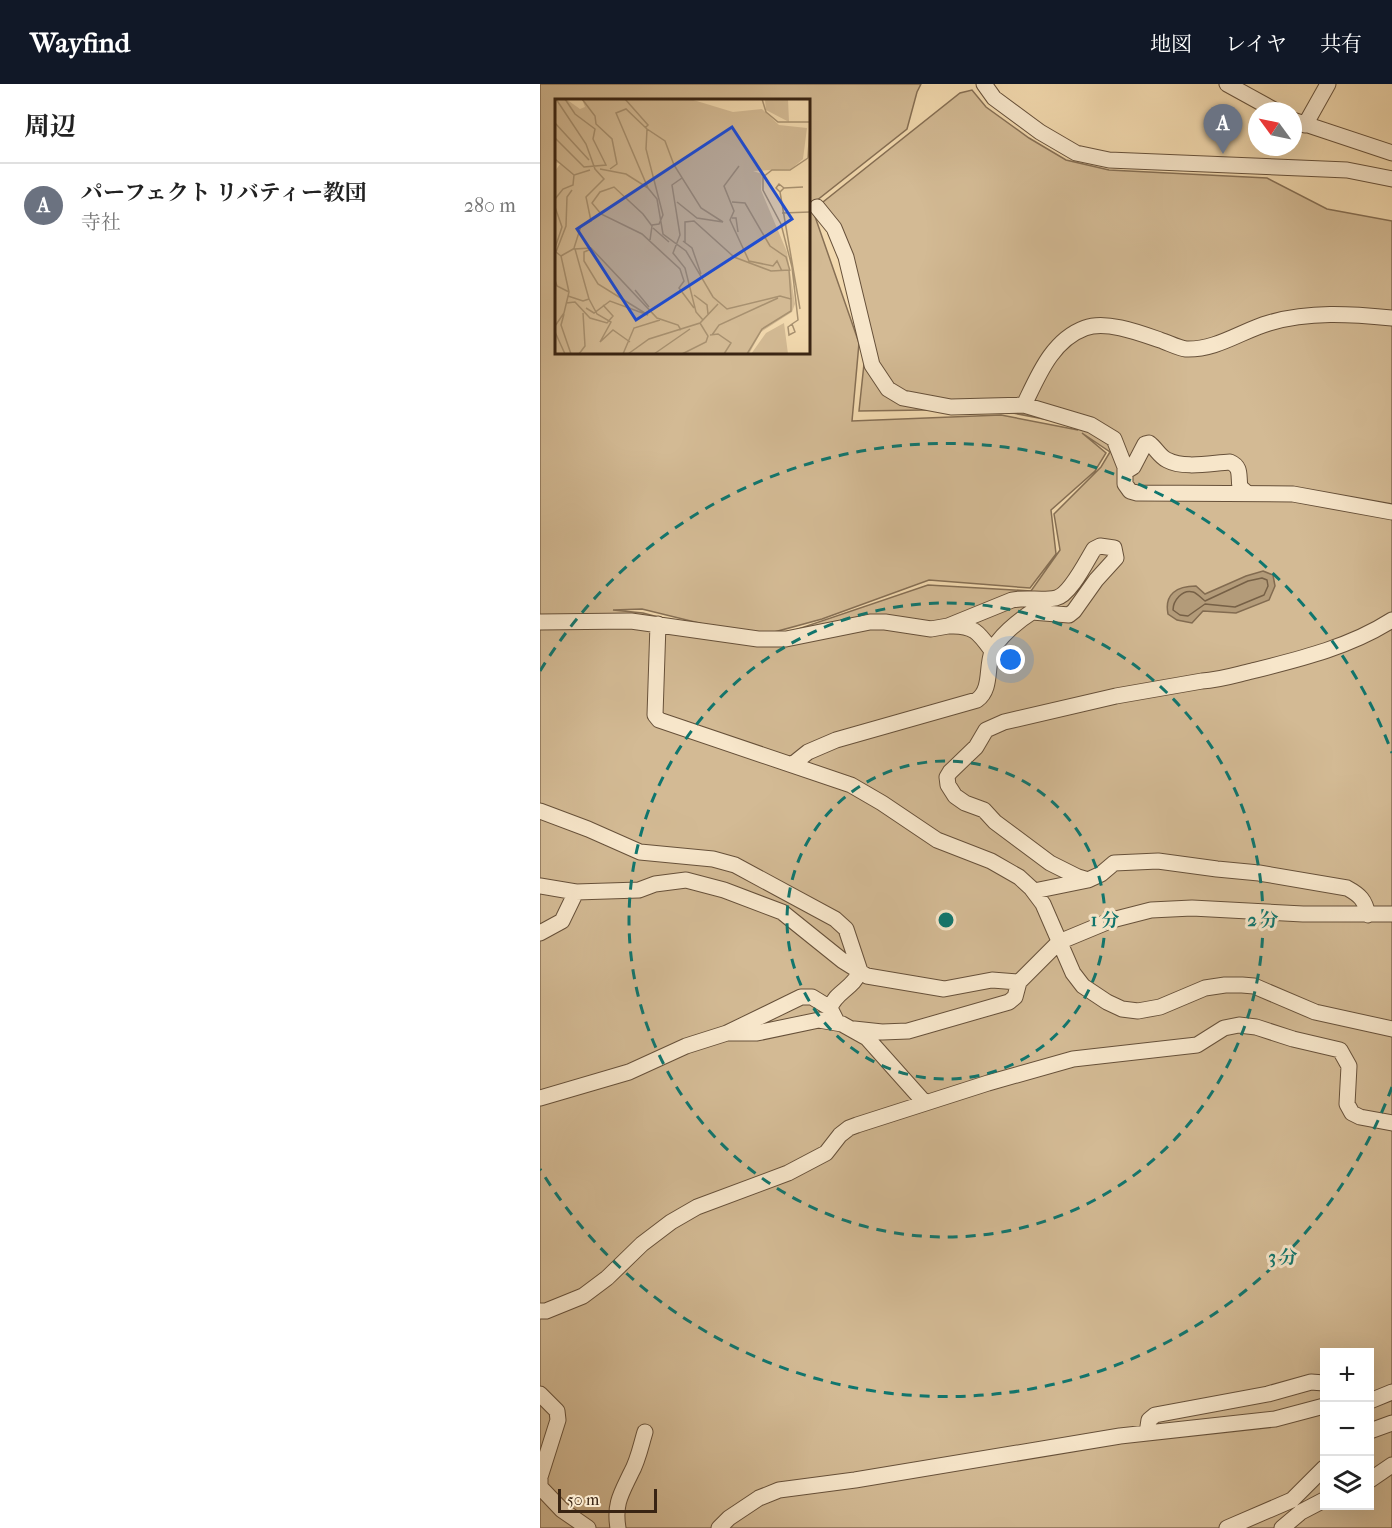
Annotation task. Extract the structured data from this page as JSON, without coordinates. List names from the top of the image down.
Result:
{
  "scale_bar": "50 m",
  "north": "top left",
  "page": {
    "header": "Wayfind",
    "nav": ["地図", "レイヤ", "共有"],
    "heading": "周辺",
    "pins": "A",
    "list": [
      {
        "mark": "A",
        "name": "パーフェクト リバティー教団",
        "note": "寺社",
        "value": "280 m"
      }
    ],
    "map_buttons": ["+", "−"],
    "scale": "50 m"
  },
  "rings": ["1 分", "2 分", "3 分"]
}
